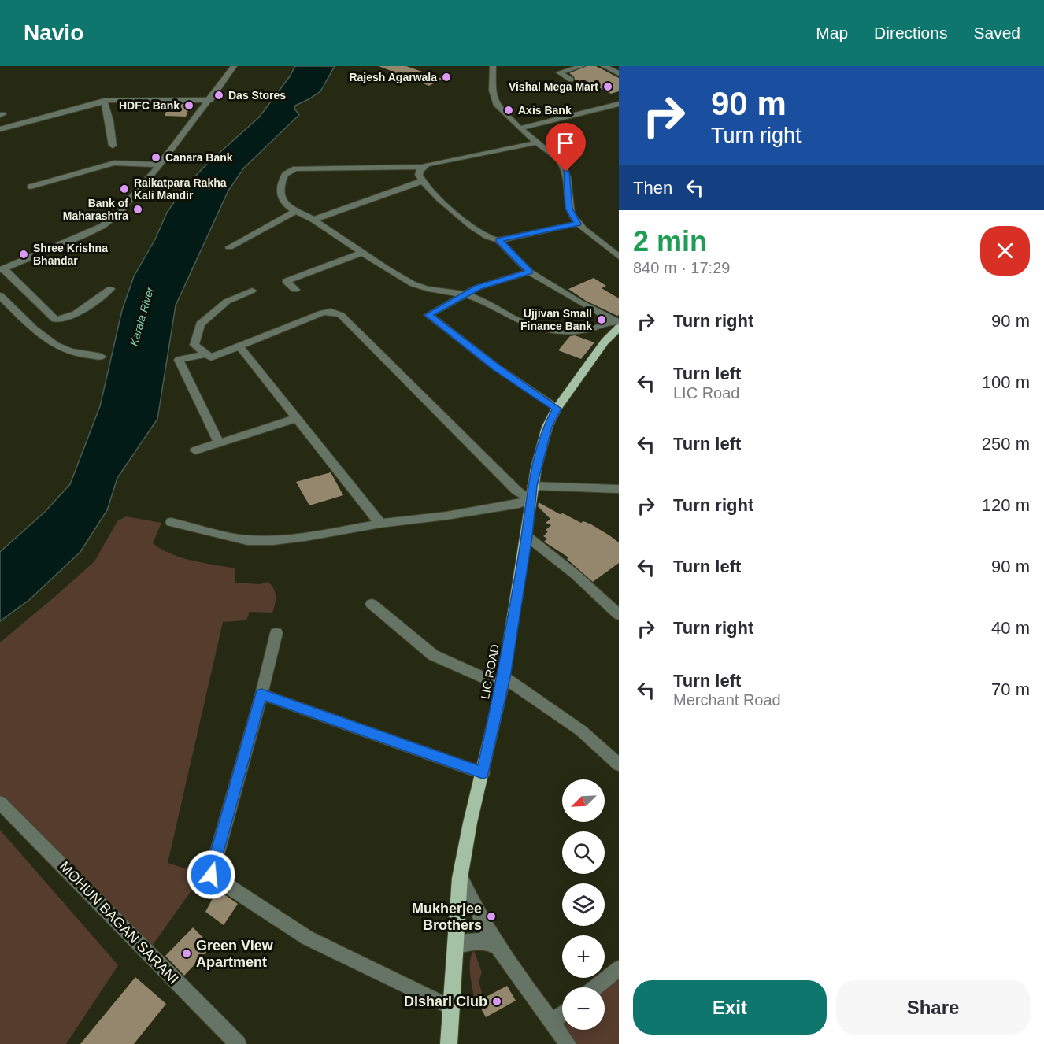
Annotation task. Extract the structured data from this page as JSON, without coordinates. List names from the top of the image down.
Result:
{
  "streets": {
    "main road": ["LIC ROAD"],
    "street": ["MOHUN BAGAN SARANI"]
  },
  "water": ["Karala River"],
  "places": [
    "Rajesh Agarwala",
    "Vishal Mega Mart",
    "Das Stores",
    "HDFC Bank",
    "Axis Bank",
    "Canara Bank",
    "Raikatpara Rakha Kali Mandir",
    "Bank of Maharashtra",
    "Shree Krishna Bhandar",
    "Ujjivan Small Finance Bank",
    "Mukherjee Brothers",
    "Green View Apartment",
    "Dishari Club"
  ],
  "north": "bottom left",
  "page": {
    "header": "Navio",
    "nav": ["Map", "Directions", "Saved"],
    "turn": ["90 m", "Turn right"],
    "then": "Then",
    "heading": ["2 min", "840 m · 17:29"],
    "list": [
      {
        "name": "Turn right",
        "value": "90 m"
      },
      {
        "name": "Turn left",
        "note": "LIC Road",
        "value": "100 m"
      },
      {
        "name": "Turn left",
        "value": "250 m"
      },
      {
        "name": "Turn right",
        "value": "120 m"
      },
      {
        "name": "Turn left",
        "value": "90 m"
      },
      {
        "name": "Turn right",
        "value": "40 m"
      },
      {
        "name": "Turn left",
        "note": "Merchant Road",
        "value": "70 m"
      }
    ],
    "map_buttons": ["+", "−"],
    "buttons": ["Exit", "Share"]
  }
}
